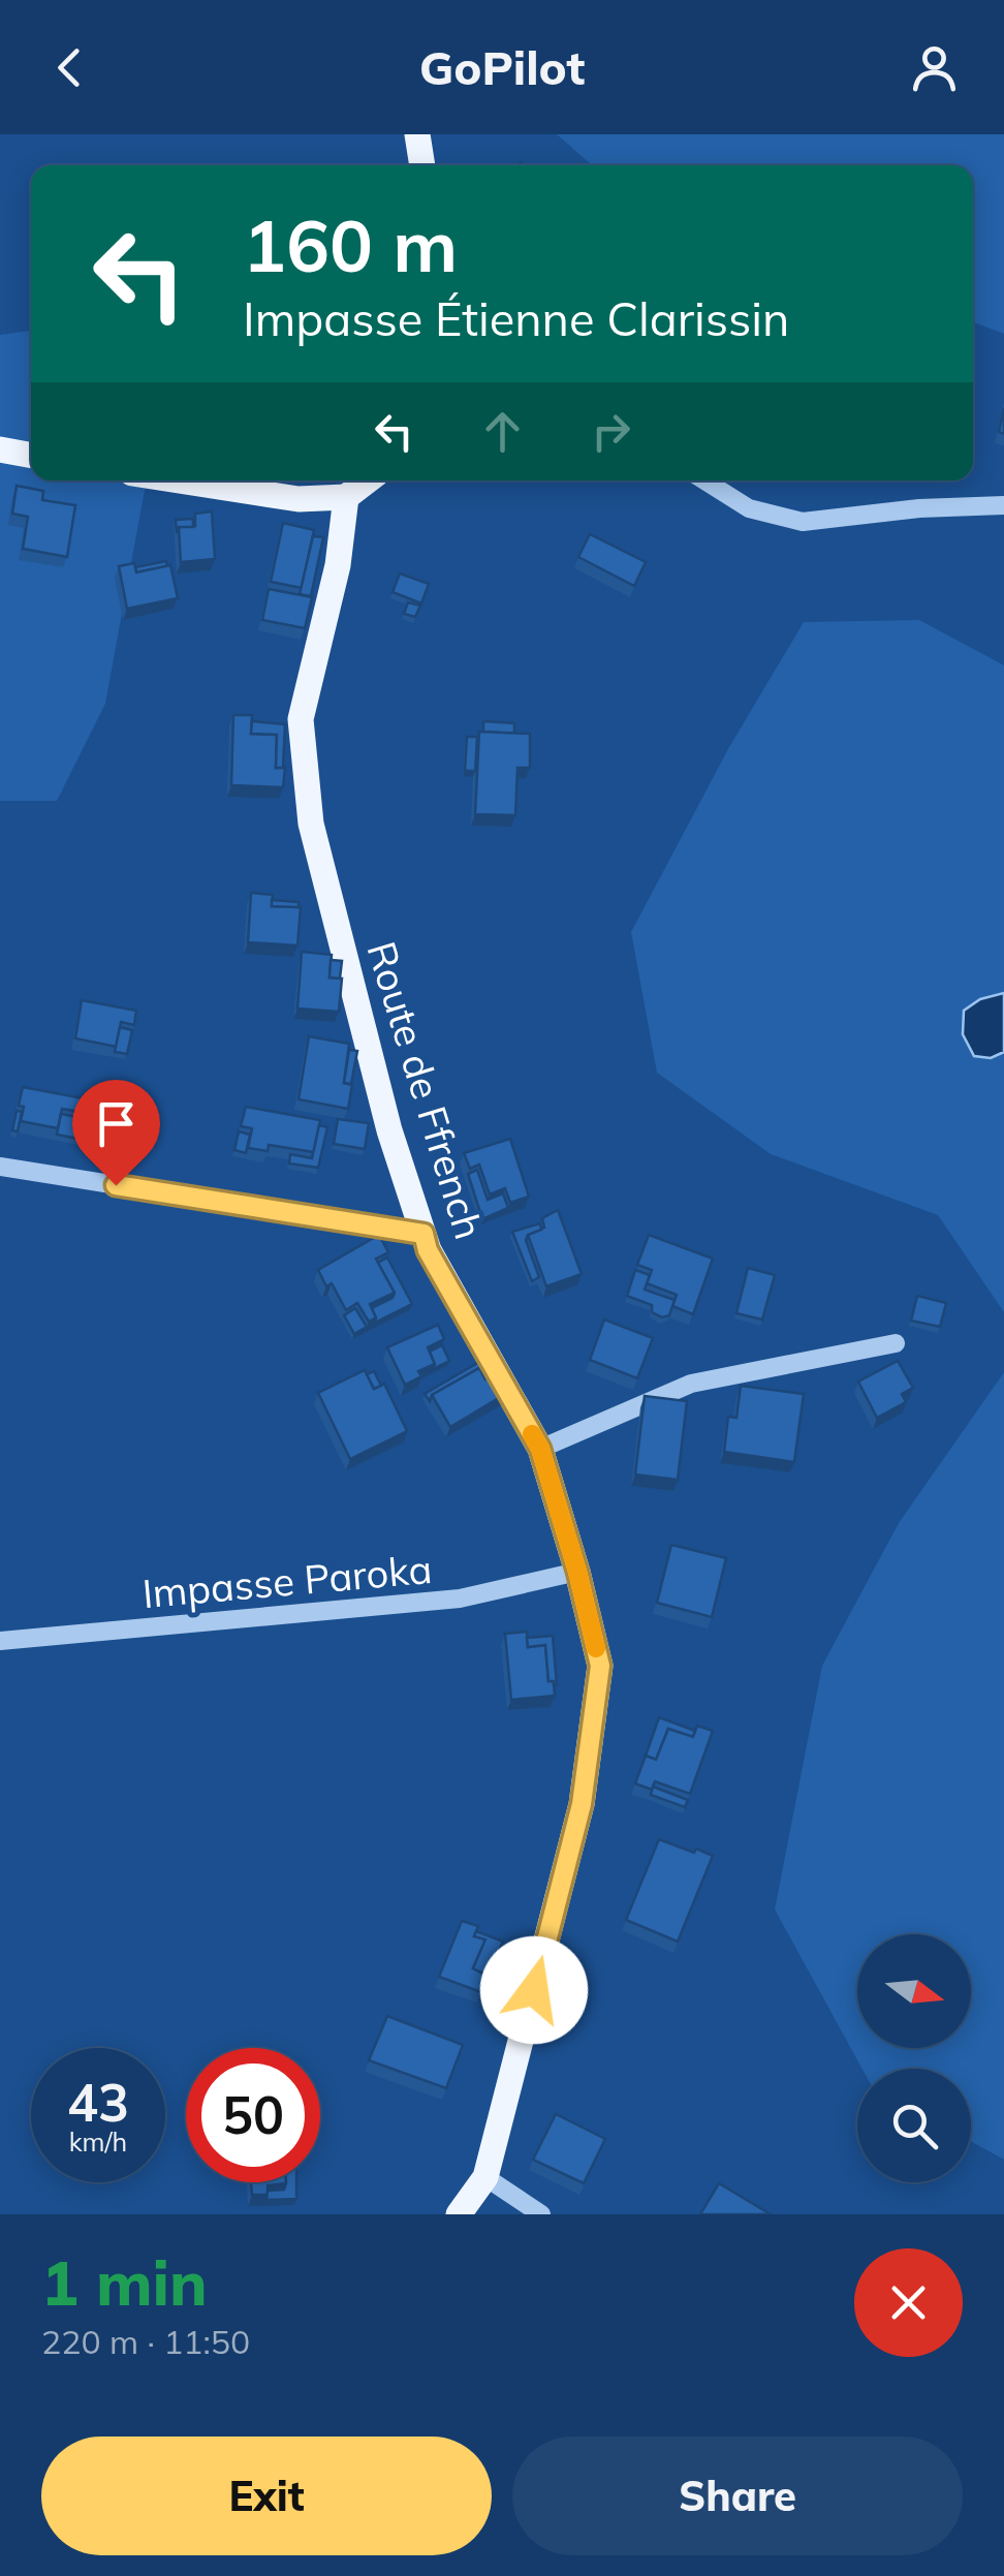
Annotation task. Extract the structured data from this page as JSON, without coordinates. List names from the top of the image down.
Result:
{
  "streets": {
    "main road": ["Route de Ffrench"],
    "street": ["Impasse Paroka"]
  },
  "crossings": [
    ["Route de Ffrench", "Impasse Paroka"]
  ],
  "north": "right",
  "page": {
    "header": "GoPilot",
    "turn": ["160 m", "Impasse Étienne Clarissin"],
    "speed": "43 km/h",
    "limit": "50",
    "heading": ["1 min", "220 m · 11:50"],
    "buttons": ["Exit", "Share"]
  }
}
